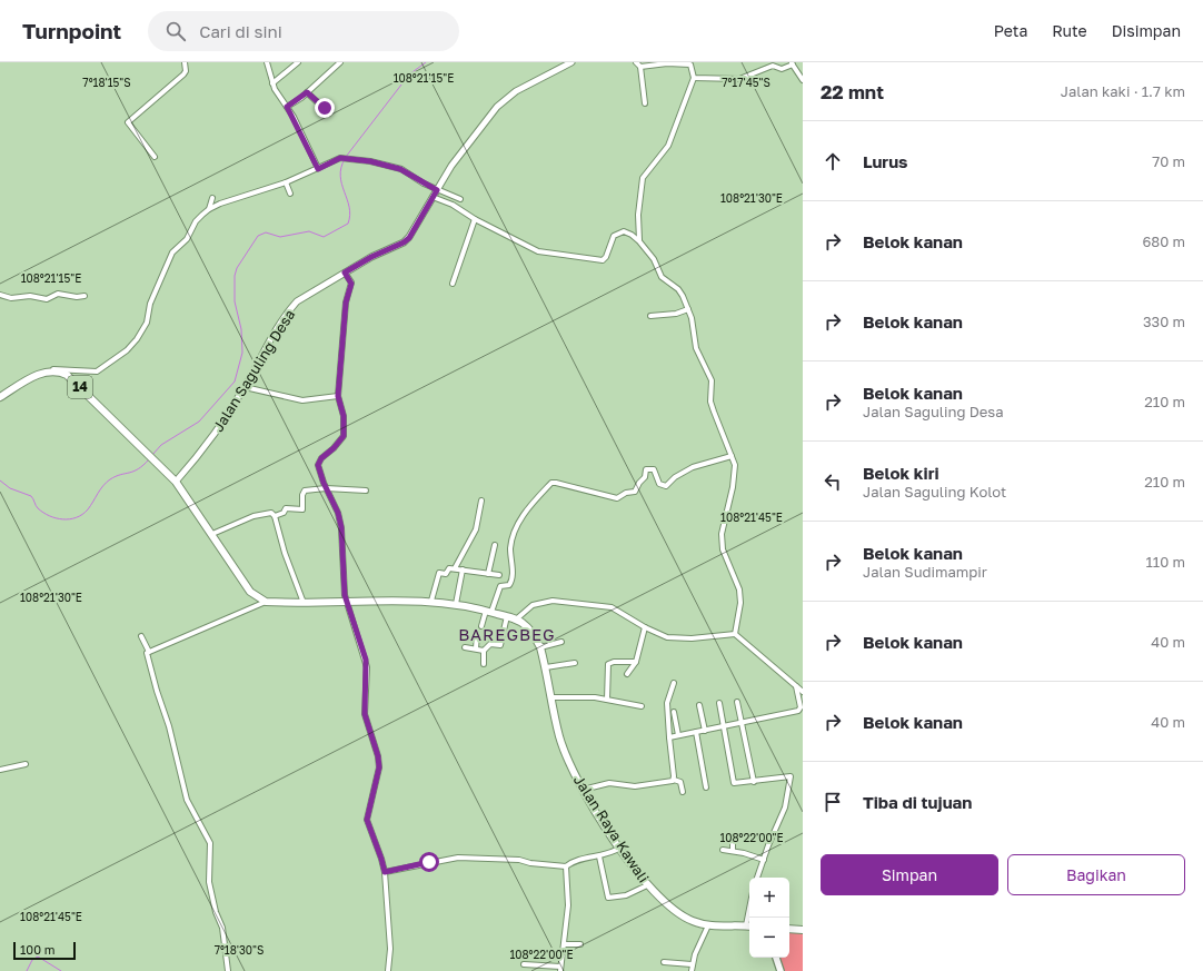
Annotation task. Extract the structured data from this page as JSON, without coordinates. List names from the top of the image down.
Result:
{
  "streets": {
    "highway": ["14", "Jalan Raya Kawali"],
    "street": ["Jalan Saguling Desa"]
  },
  "crossings": [
    ["Jalan Saguling Desa", "14"],
    ["14", "Jalan Raya Kawali"]
  ],
  "districts": ["BAREGBEG"],
  "scale_bar": "100 m",
  "page": {
    "header": "Turnpoint",
    "search": "Cari di sini",
    "nav": ["Peta", "Rute", "Disimpan"],
    "heading": ["22 mnt", "Jalan kaki · 1.7 km"],
    "list": [
      ["Lurus", "70 m"],
      ["Belok kanan", "680 m"],
      ["Belok kanan", "330 m"],
      ["Belok kanan", "Jalan Saguling Desa", "210 m"],
      ["Belok kiri", "Jalan Saguling Kolot", "210 m"],
      ["Belok kanan", "Jalan Sudimampir", "110 m"],
      ["Belok kanan", "40 m"],
      ["Belok kanan", "40 m"],
      "Tiba di tujuan"
    ],
    "buttons": ["Simpan", "Bagikan"],
    "map_buttons": ["+", "−"],
    "scale": "100 m"
  },
  "coordinates": [
    "108°21'15\"E",
    "7°18'15\"S",
    "7°17'45\"S",
    "108°21'30\"E",
    "108°21'45\"E",
    "108°22'00\"E",
    "7°18'30\"S"
  ]
}
